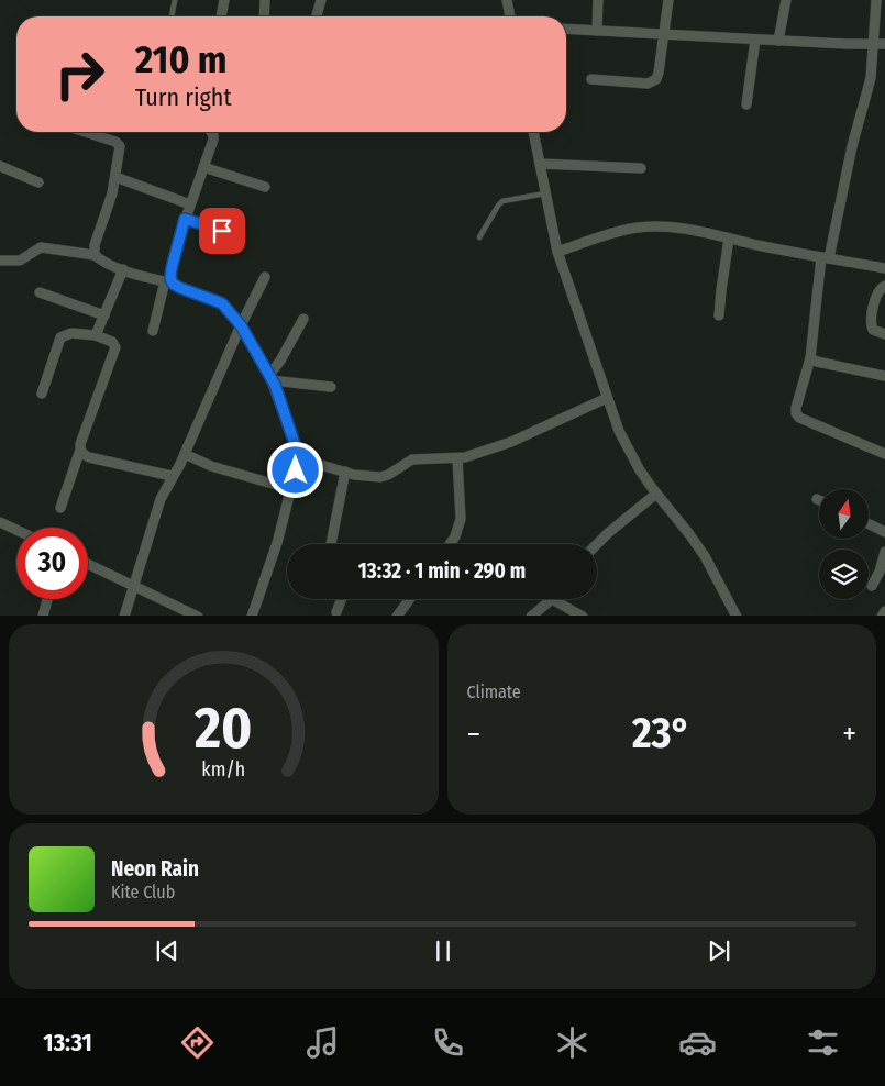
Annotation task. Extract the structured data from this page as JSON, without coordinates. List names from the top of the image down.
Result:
{
  "north": "top",
  "page": {
    "turn": ["210 m", "Turn right"],
    "limit": "30",
    "trip": "13:32 · 1 min · 290 m",
    "tile": "Climate",
    "heat": ["−", "23°", "+"],
    "song": ["Neon Rain", "Kite Club"],
    "tabs": "13:31",
    "gauge": ["20", "km/h"]
  }
}
